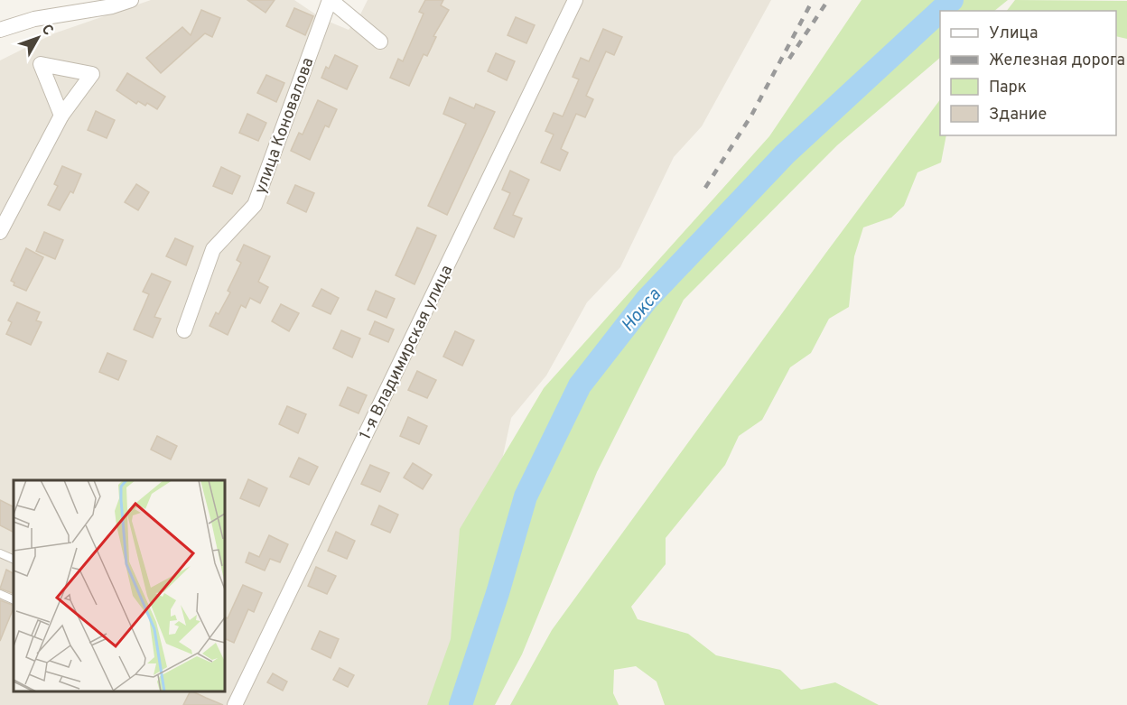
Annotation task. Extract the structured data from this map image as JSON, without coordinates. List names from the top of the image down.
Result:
{
  "streets": {
    "street": ["улица Коновалова", "1-я Владимирская улица"]
  },
  "water": ["Нокса"],
  "legend": [
    "Улица",
    "Железная дорога",
    "Парк",
    "Здание"
  ],
  "north": "top right"
}
